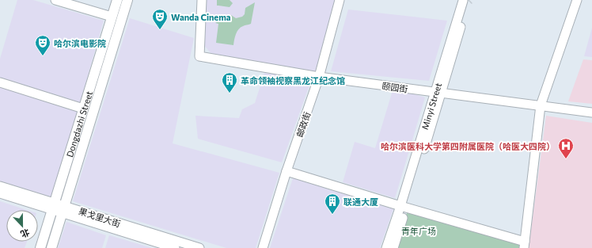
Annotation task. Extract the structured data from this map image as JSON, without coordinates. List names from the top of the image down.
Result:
{
  "streets": {
    "main road": ["Dongdazhi Street"],
    "street": [
      "颐园街",
      "Minyi Street",
      "邮政街",
      "果戈里大街"
    ]
  },
  "crossings": [
    ["颐园街", "Minyi Street"],
    ["颐园街", "邮政街"],
    ["Dongdazhi Street", "果戈里大街"]
  ],
  "parks": ["青年广场"],
  "places": {
    "theatre": ["Wanda Cinema", "哈尔滨电影院"],
    "building": ["革命领袖视察黑龙江纪念馆", "联通大厦"],
    "hospital": ["哈尔滨医科大学第四附属医院（哈医大四院）"]
  },
  "north": "bottom"
}
